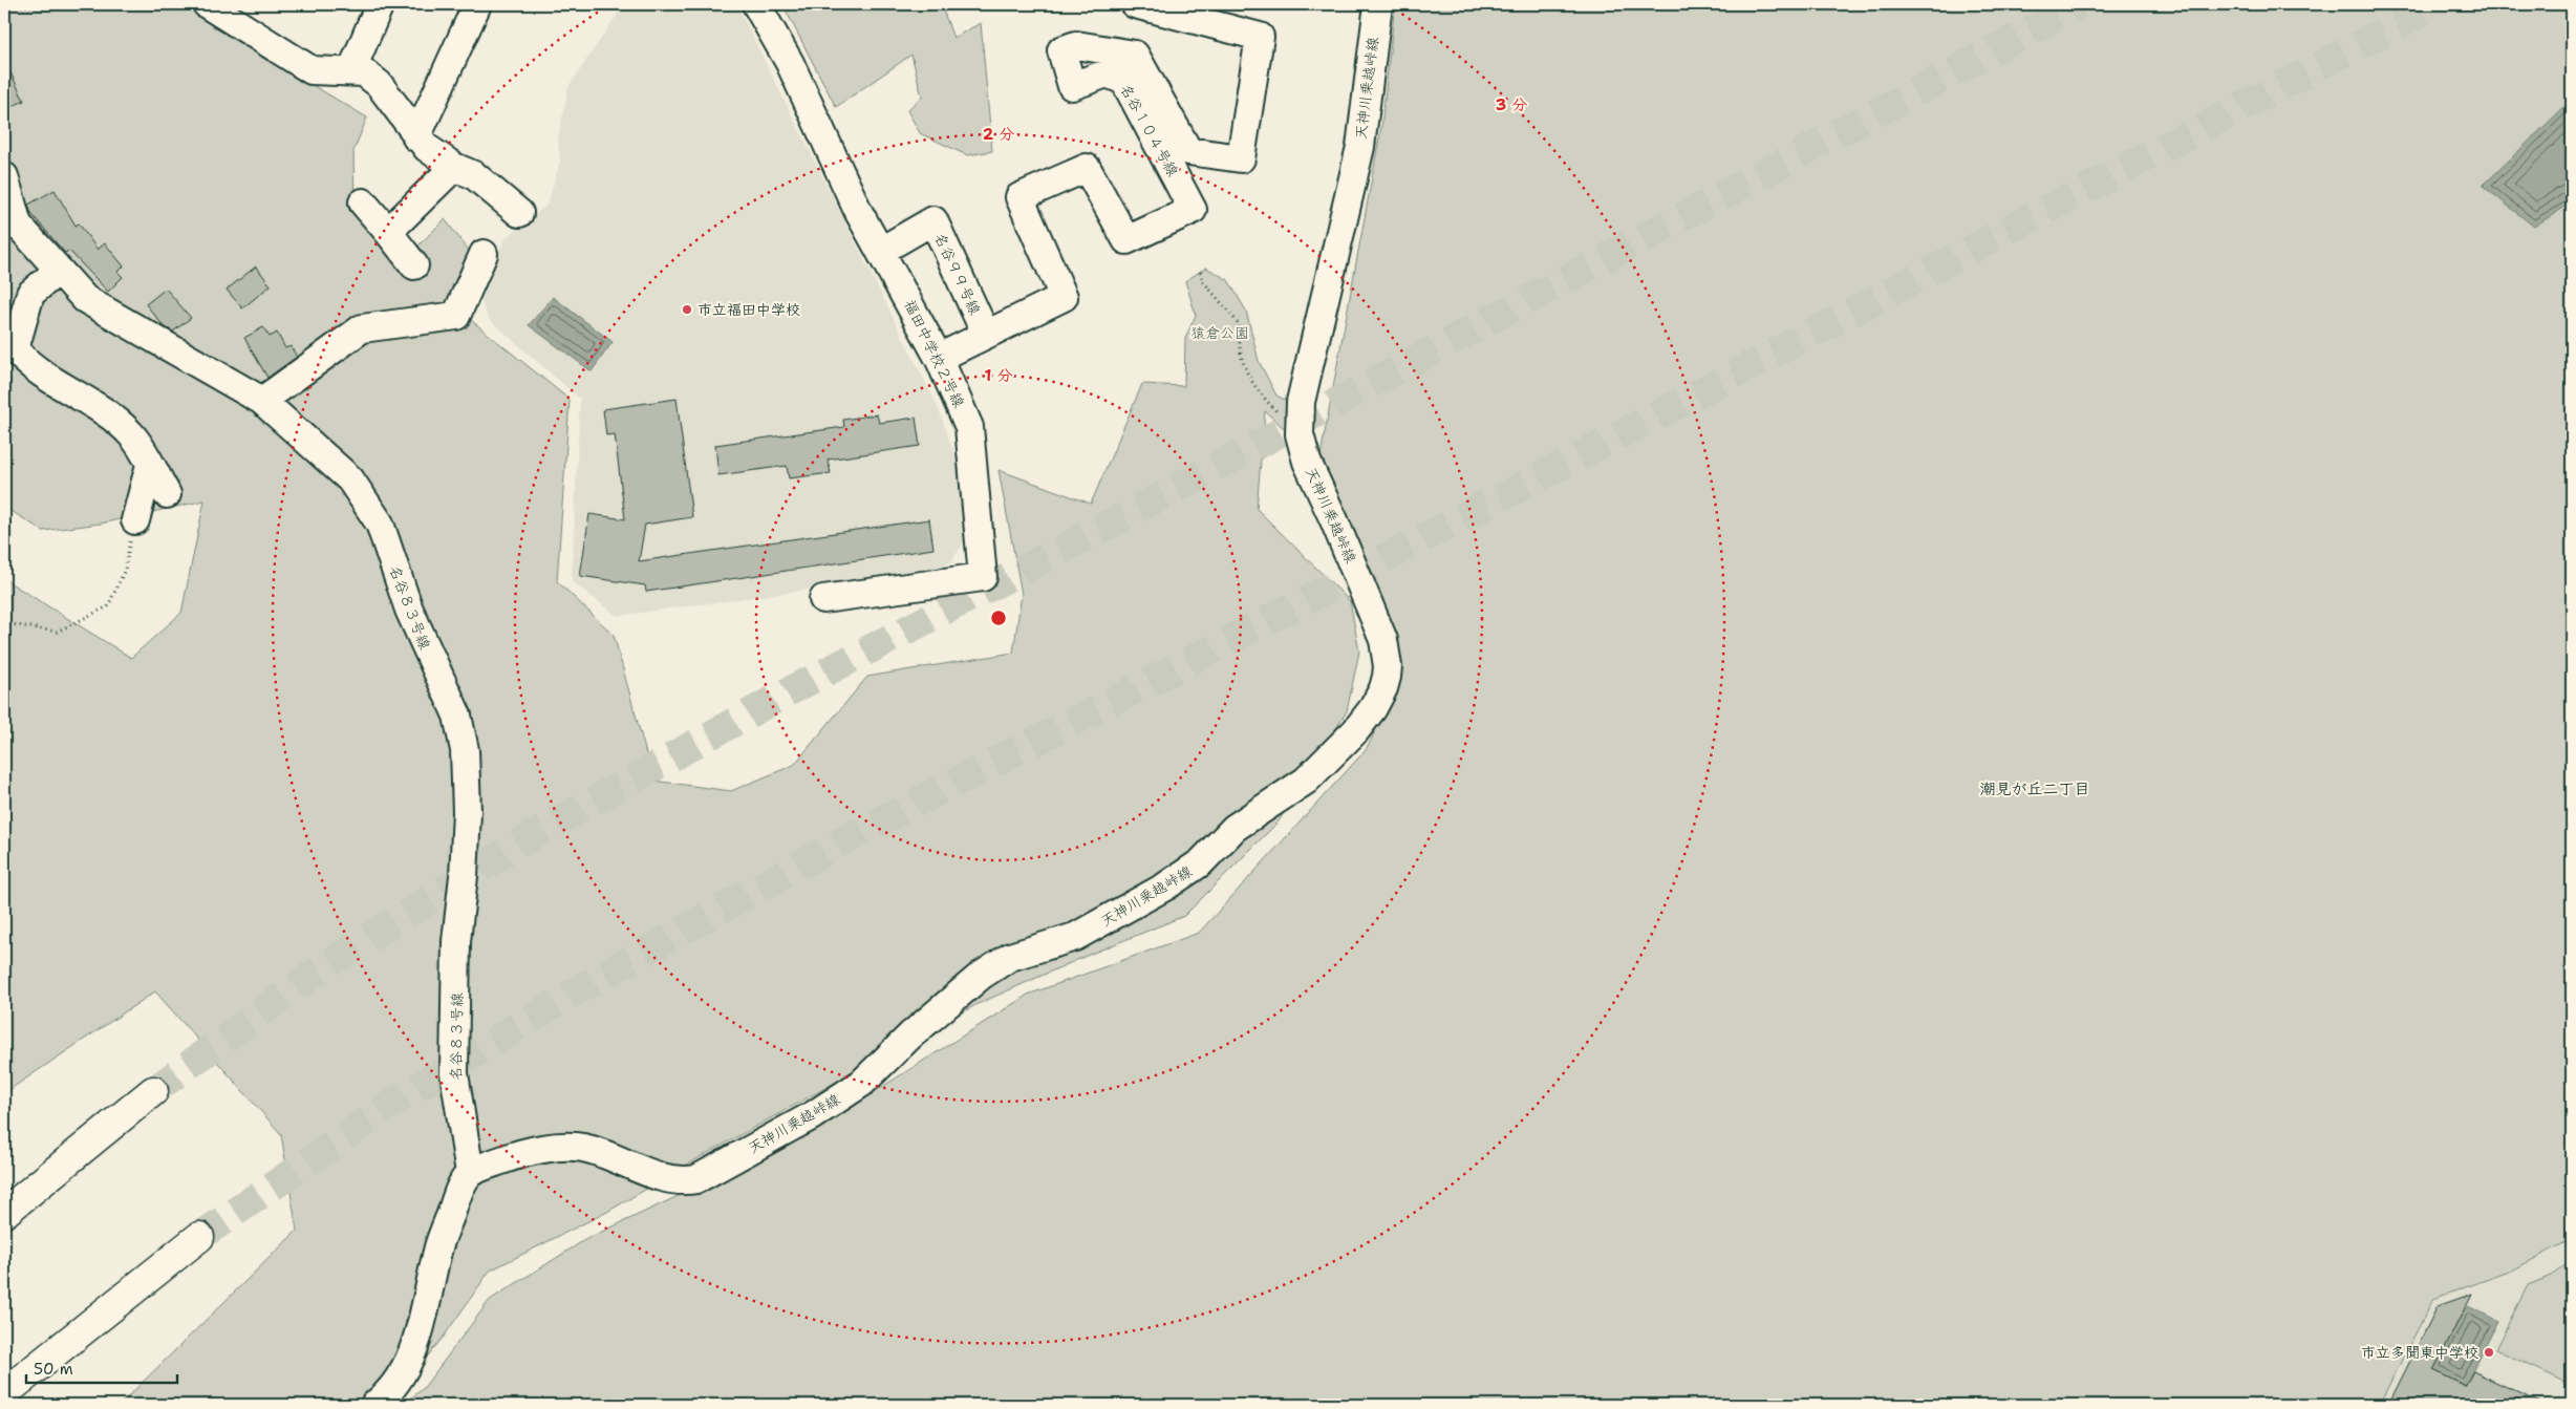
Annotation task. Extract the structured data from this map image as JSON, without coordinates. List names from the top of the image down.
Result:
{
  "streets": {
    "street": [
      "天神川乗越峠線",
      "名谷１０４号線",
      "名谷９９号線",
      "福田中学校２号線",
      "名谷８３号線"
    ]
  },
  "crossings": [
    ["天神川乗越峠線", "名谷８３号線"],
    ["名谷１０４号線", "名谷９９号線"],
    ["名谷９９号線", "福田中学校２号線"]
  ],
  "districts": ["潮見が丘二丁目"],
  "parks": ["猿倉公園"],
  "places": ["市立福田中学校", "市立多聞東中学校"],
  "scale_bar": "50 m",
  "rings": ["3 分", "2 分", "1 分"]
}
